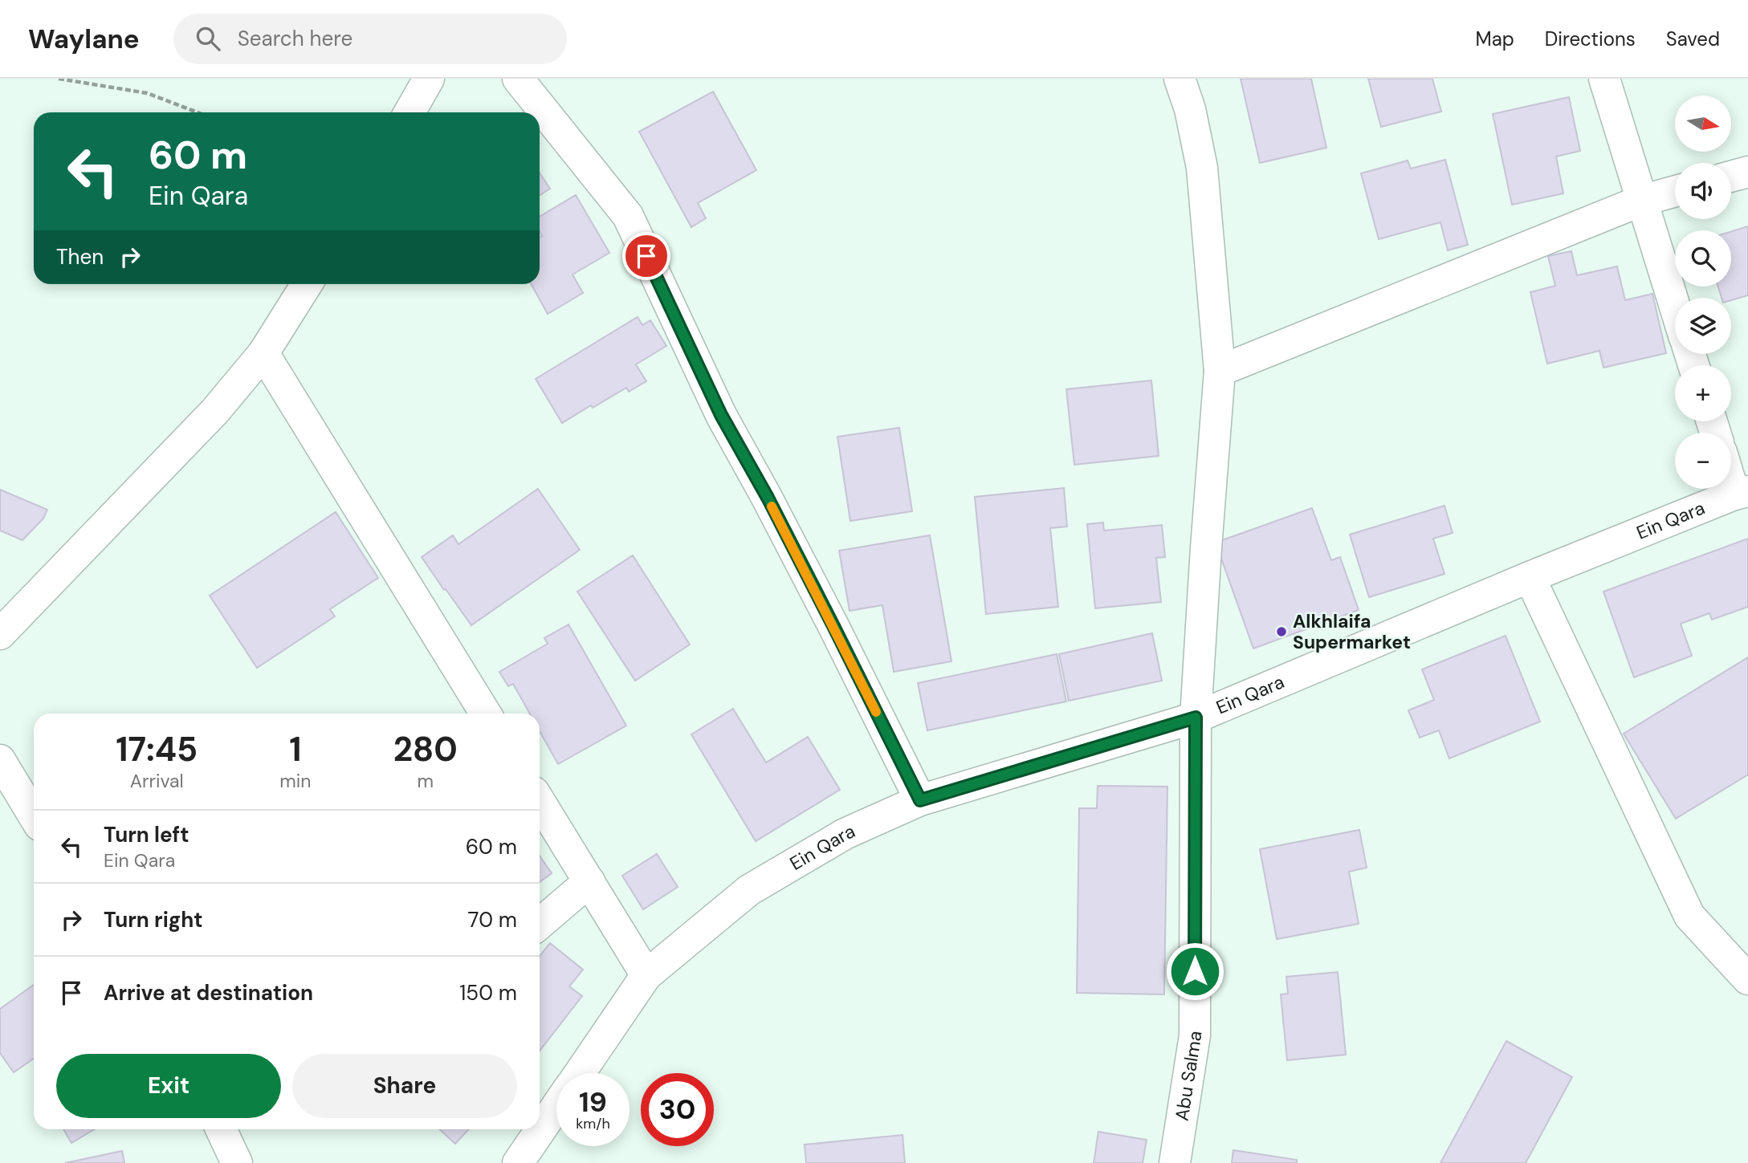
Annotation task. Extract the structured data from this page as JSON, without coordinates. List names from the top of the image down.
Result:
{
  "streets": {
    "street": ["Ein Qara", "Abu Salma"]
  },
  "crossings": [
    ["Ein Qara", "Abu Salma"]
  ],
  "places": ["Alkhlaifa Supermarket"],
  "north": "right",
  "page": {
    "header": "Waylane",
    "search": "Search here",
    "nav": ["Map", "Directions", "Saved"],
    "map_buttons": ["+", "−"],
    "turn": ["60 m", "Ein Qara"],
    "then": "Then",
    "eta": [
      "17:45",
      "Arrival",
      "1",
      "min",
      "280",
      "m"
    ],
    "list": [
      {
        "name": "Turn left",
        "note": "Ein Qara",
        "value": "60 m"
      },
      {
        "name": "Turn right",
        "value": "70 m"
      },
      {
        "name": "Arrive at destination",
        "value": "150 m"
      }
    ],
    "buttons": ["Exit", "Share"],
    "speed": "19 km/h",
    "limit": "30"
  }
}
